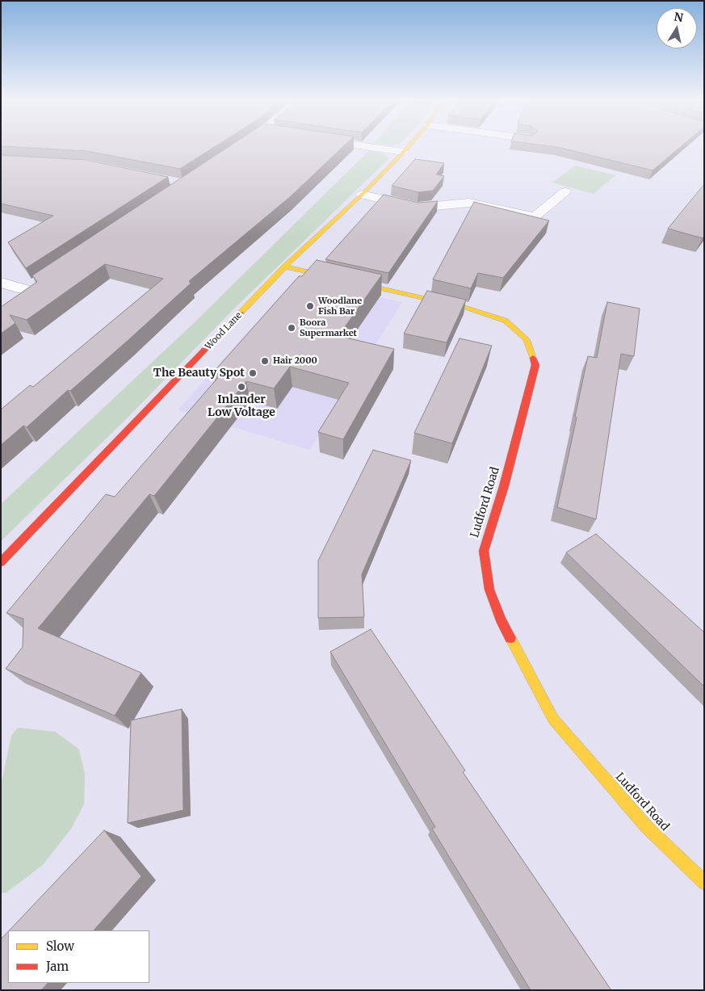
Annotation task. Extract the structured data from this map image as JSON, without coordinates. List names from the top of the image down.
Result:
{
  "streets": {
    "street": ["Wood Lane", "Ludford Road"]
  },
  "crossings": [
    ["Wood Lane", "Ludford Road"]
  ],
  "places": [
    "Woodlane Fish Bar",
    "Boora Supermarket",
    "Hair 2000",
    "The Beauty Spot",
    "Inlander Low Voltage"
  ],
  "legend": ["Slow", "Jam"],
  "north": "top"
}
